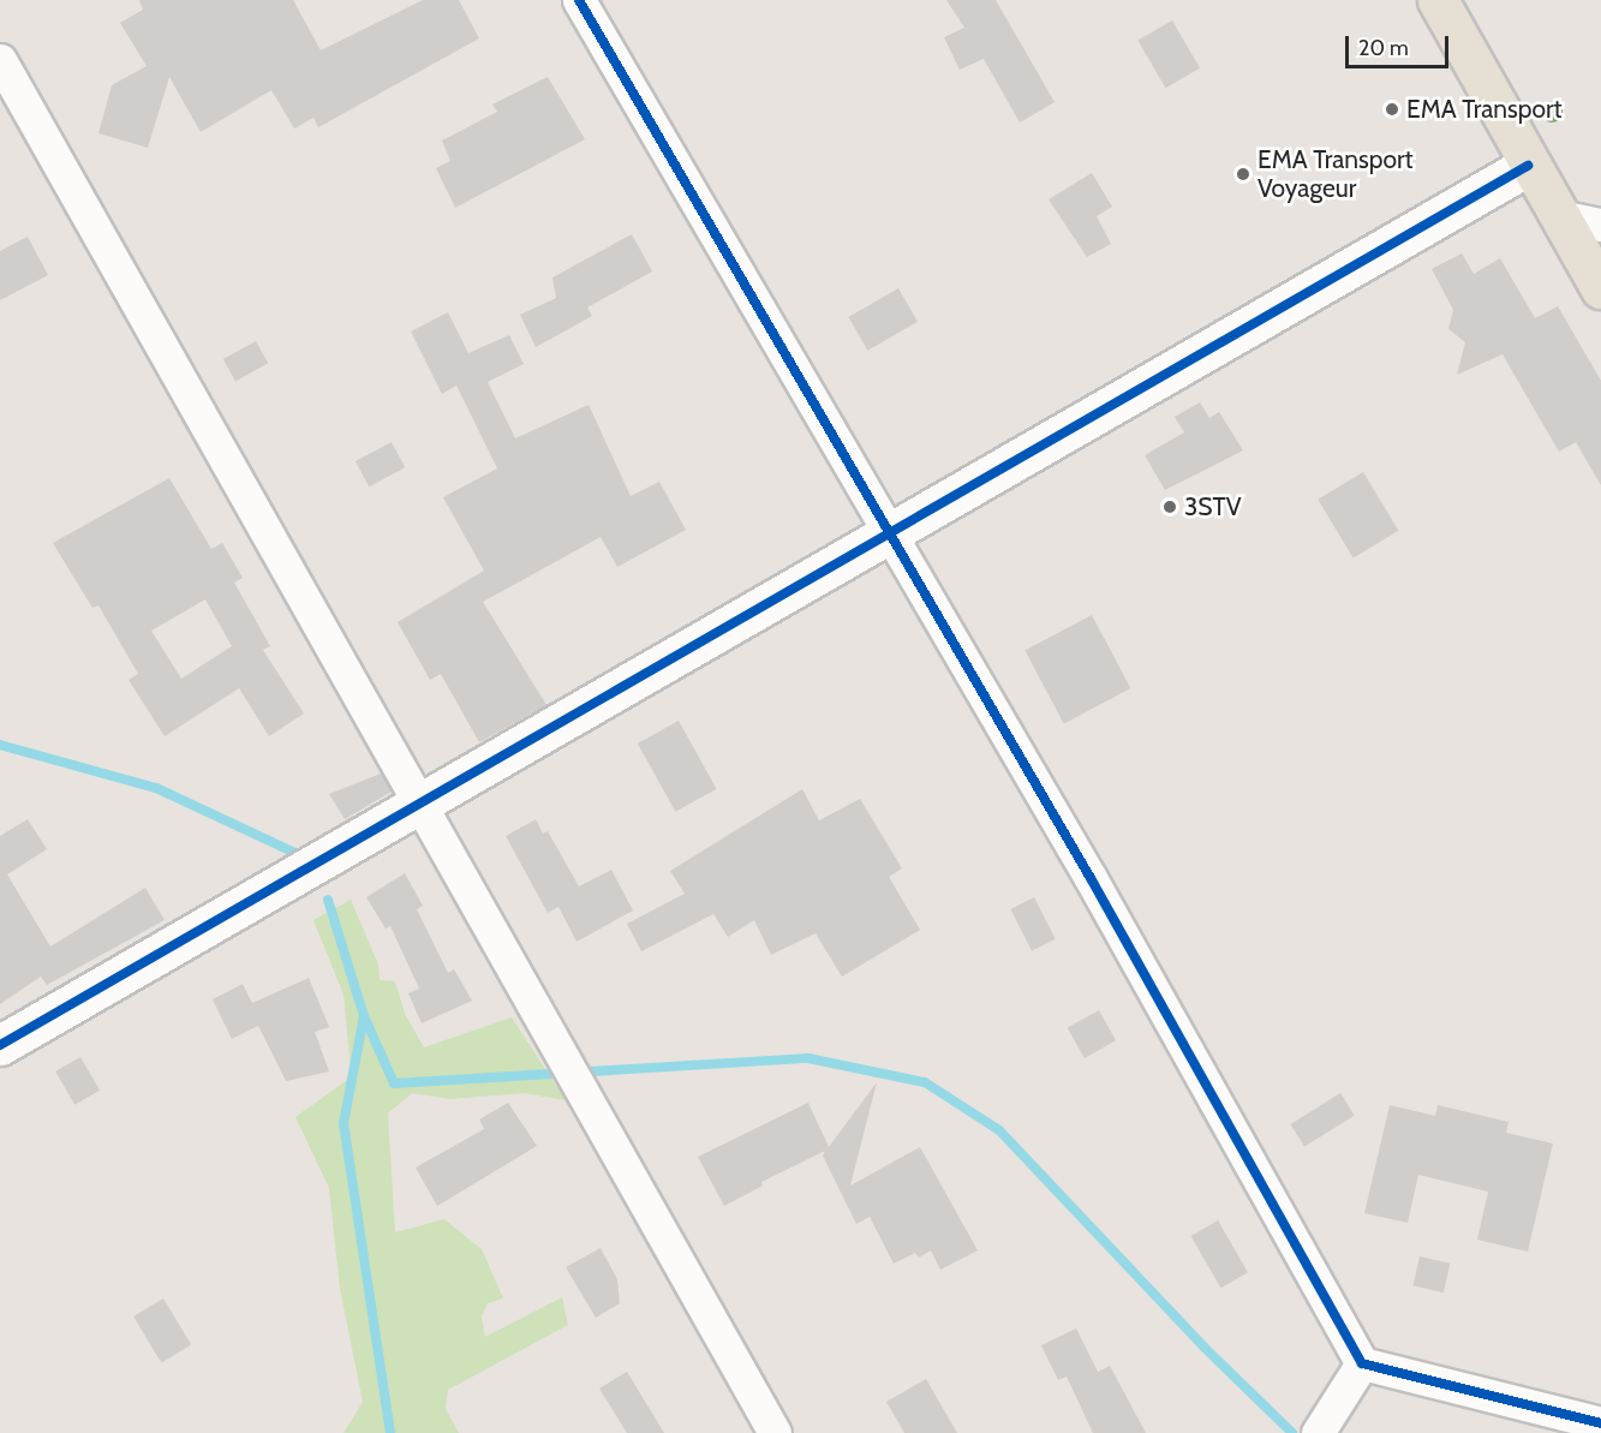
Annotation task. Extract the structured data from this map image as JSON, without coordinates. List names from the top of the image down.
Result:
{
  "places": ["EMA Transport", "EMA Transport Voyageur", "3STV"],
  "scale_bar": "20 m"
}
